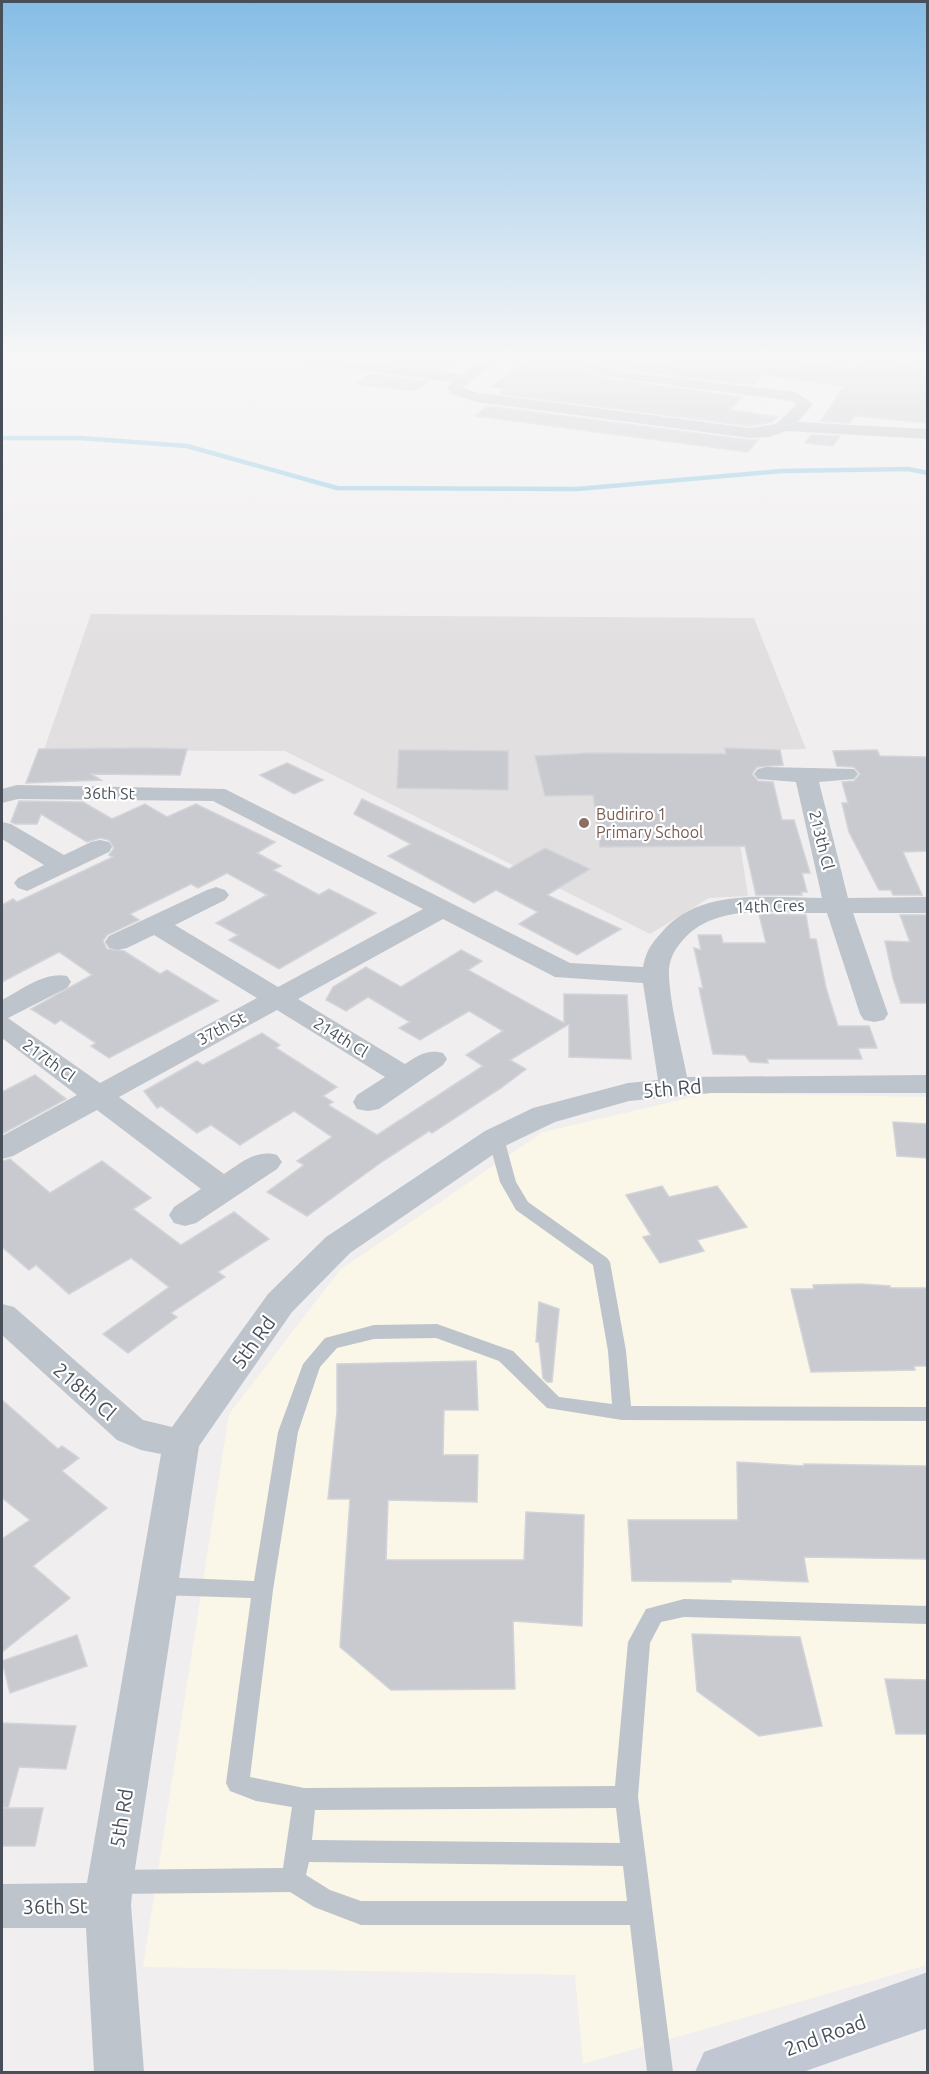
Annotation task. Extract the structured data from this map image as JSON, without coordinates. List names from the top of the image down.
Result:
{
  "streets": {
    "street": [
      "36th St",
      "213th Cl",
      "14th Cres",
      "37th St",
      "214th Cl",
      "217th Cl",
      "5th Rd",
      "218th Cl",
      "2nd Road"
    ]
  },
  "crossings": [
    ["36th St", "37th St"],
    ["36th St", "5th Rd"],
    ["213th Cl", "14th Cres"],
    ["14th Cres", "5th Rd"],
    ["37th St", "214th Cl"],
    ["37th St", "217th Cl"],
    ["5th Rd", "218th Cl"]
  ],
  "places": ["Budiriro 1 Primary School"]
}
